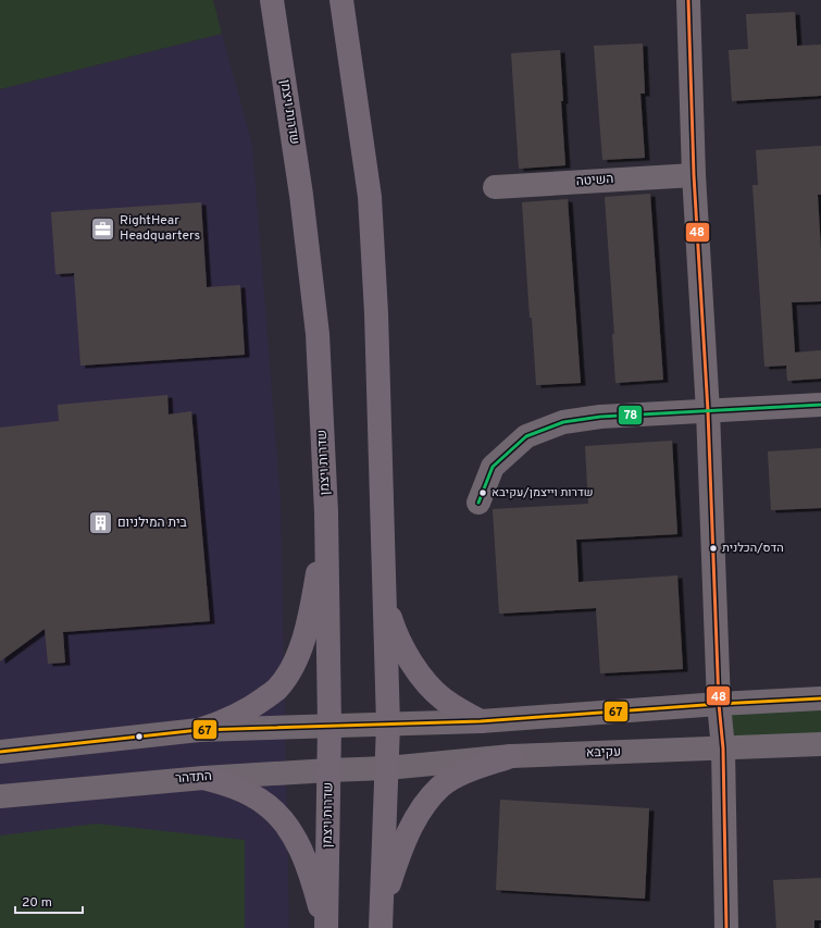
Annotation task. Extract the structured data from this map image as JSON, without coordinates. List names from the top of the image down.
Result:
{
  "streets": {
    "main road": ["שדרות ויצמן"],
    "street": ["השיטה", "עקיבא", "התדהר"]
  },
  "crossings": [
    ["שדרות ויצמן", "התדהר"],
    ["עקיבא", "התדהר"]
  ],
  "places": {
    "office": ["RightHear Headquarters"],
    "other": ["שדרות וייצמן/עקיבא", "הדס/הכלנית"],
    "building": ["בית המילניום"]
  },
  "lines": ["transit line 48", "transit line 78", "transit line 67"],
  "scale_bar": "20 m"
}
